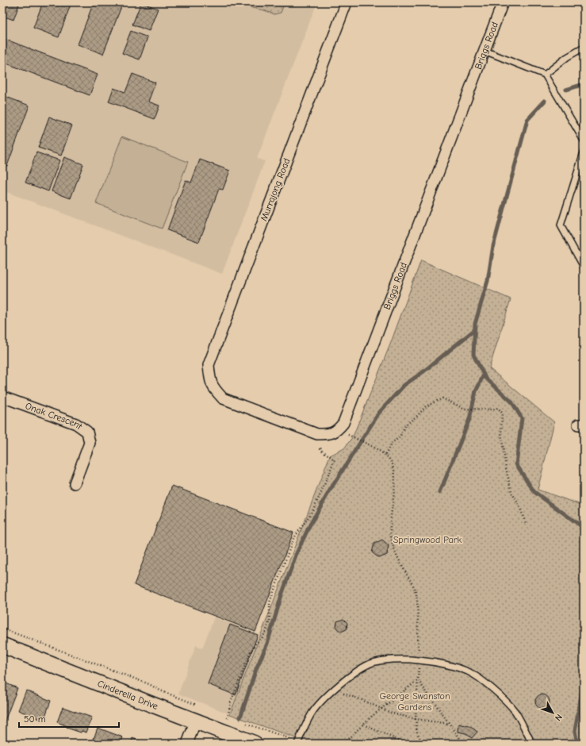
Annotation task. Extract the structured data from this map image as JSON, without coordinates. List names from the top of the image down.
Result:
{
  "streets": {
    "street": [
      "Briggs Road",
      "Murrajong Road",
      "Onak Crescent",
      "Cinderella Drive"
    ]
  },
  "crossings": [
    ["Briggs Road", "Murrajong Road"]
  ],
  "parks": ["Springwood Park", "George Swanston Gardens"],
  "scale_bar": "50 m",
  "north": "bottom right"
}
